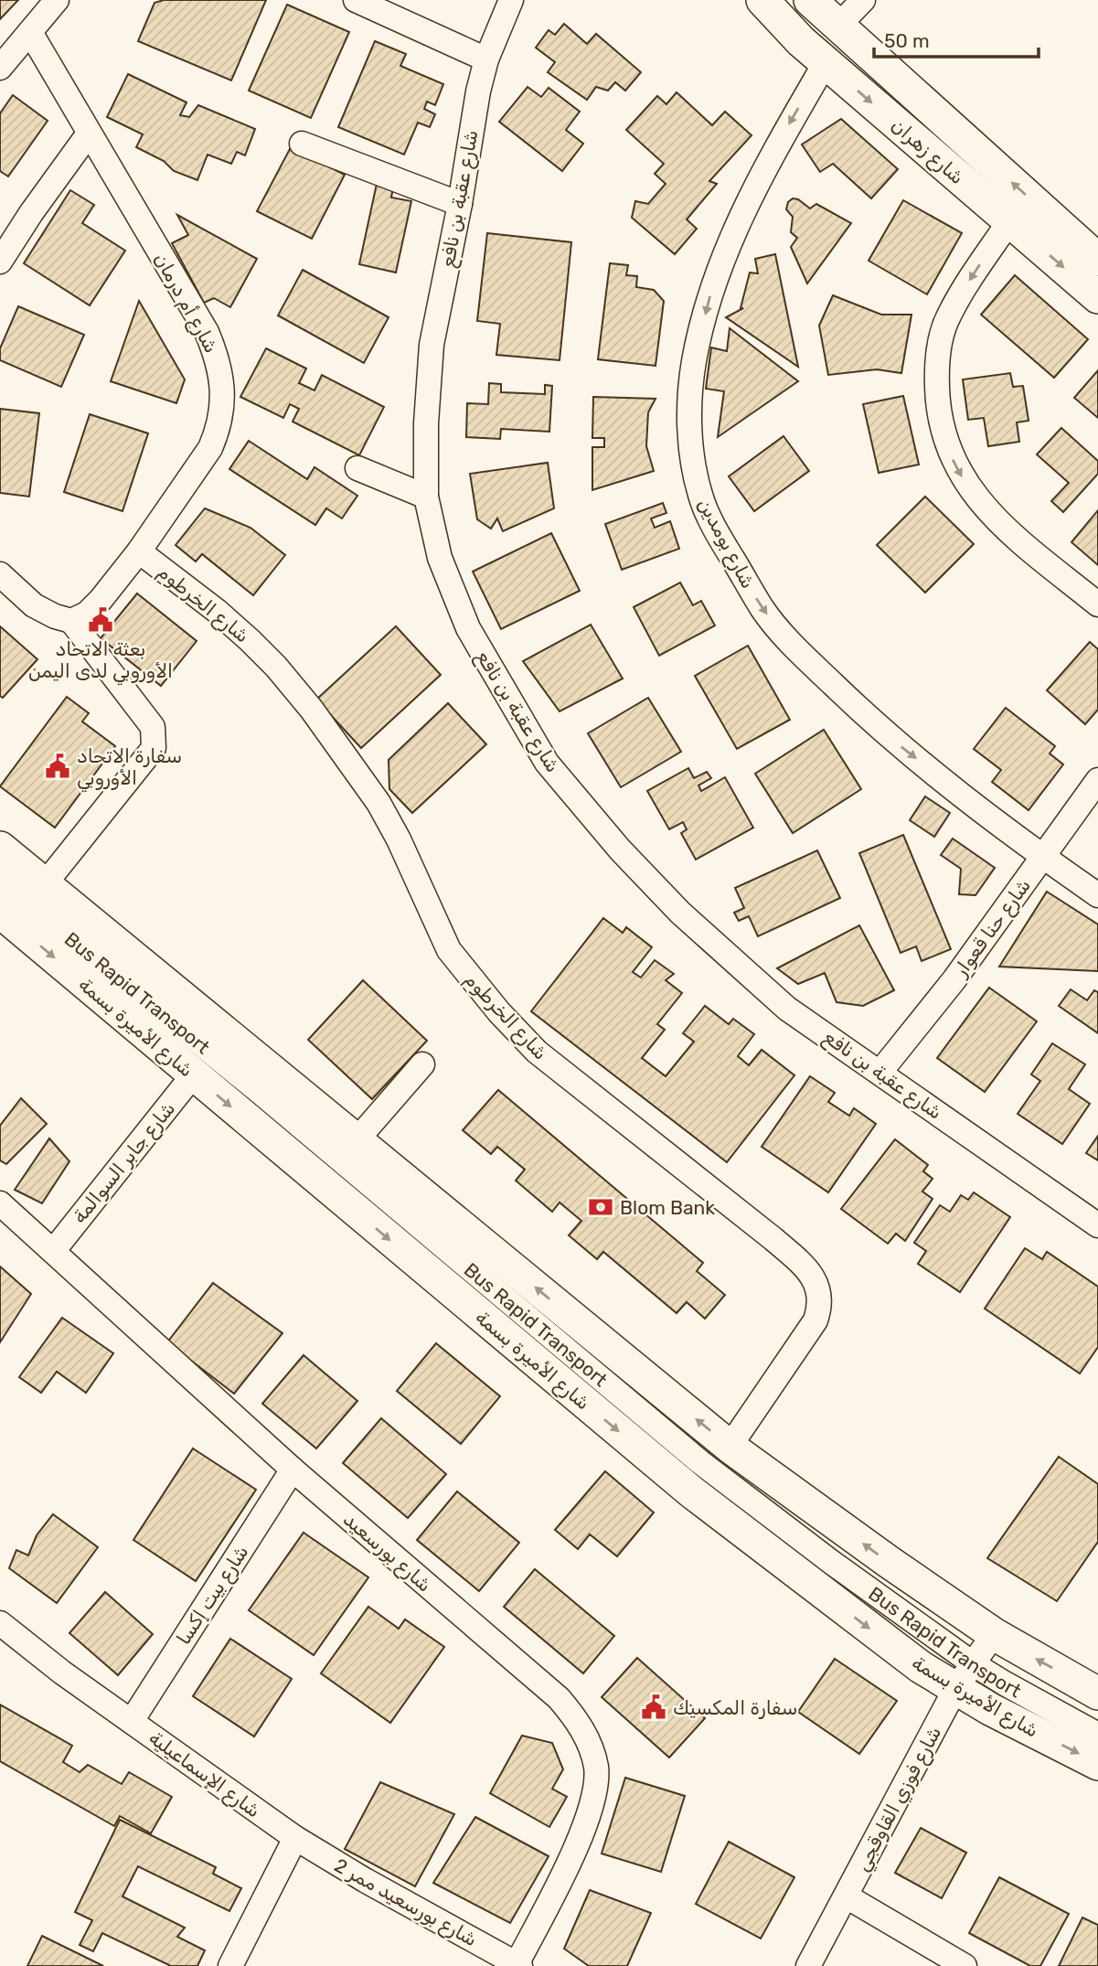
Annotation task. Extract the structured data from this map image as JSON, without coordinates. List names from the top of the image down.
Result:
{
  "streets": {
    "main road": ["شارع زهران", "شارع الأميرة بسمة"],
    "street": [
      "شارع عقبة بن نافع",
      "شارع أم درمان",
      "شارع بومدين",
      "شارع الخرطوم",
      "شارع حنا قعوار",
      "Bus Rapid Transport",
      "شارع جابر السوالمة",
      "شارع بورسعيد",
      "شارع بيت إكسا",
      "شارع الإسماعيلية",
      "شارع فوزي القاوقجي",
      "شارع بورسعيد ممر 2"
    ]
  },
  "crossings": [
    ["شارع زهران", "شارع بومدين"],
    ["شارع عقبة بن نافع", "شارع حنا قعوار"],
    ["شارع أم درمان", "شارع الخرطوم"],
    ["شارع بومدين", "شارع حنا قعوار"],
    ["Bus Rapid Transport", "شارع الأميرة بسمة"],
    ["Bus Rapid Transport", "شارع فوزي القاوقجي"],
    ["شارع الأميرة بسمة", "شارع جابر السوالمة"],
    ["شارع الأميرة بسمة", "شارع فوزي القاوقجي"],
    ["شارع جابر السوالمة", "شارع بورسعيد"],
    ["شارع بورسعيد", "شارع بيت إكسا"],
    ["شارع بورسعيد", "شارع بورسعيد ممر 2"],
    ["شارع بيت إكسا", "شارع الإسماعيلية"],
    ["شارع الإسماعيلية", "شارع بورسعيد ممر 2"]
  ],
  "one_way": ["شارع بومدين"],
  "places": {
    "public building": ["بعثة الاتحاد الأوروبي لدى اليمن", "سفارة الاتحاد الأوروبي", "سفارة المكسيك"],
    "bank": ["Blom Bank"]
  },
  "scale_bar": "50 m"
}
